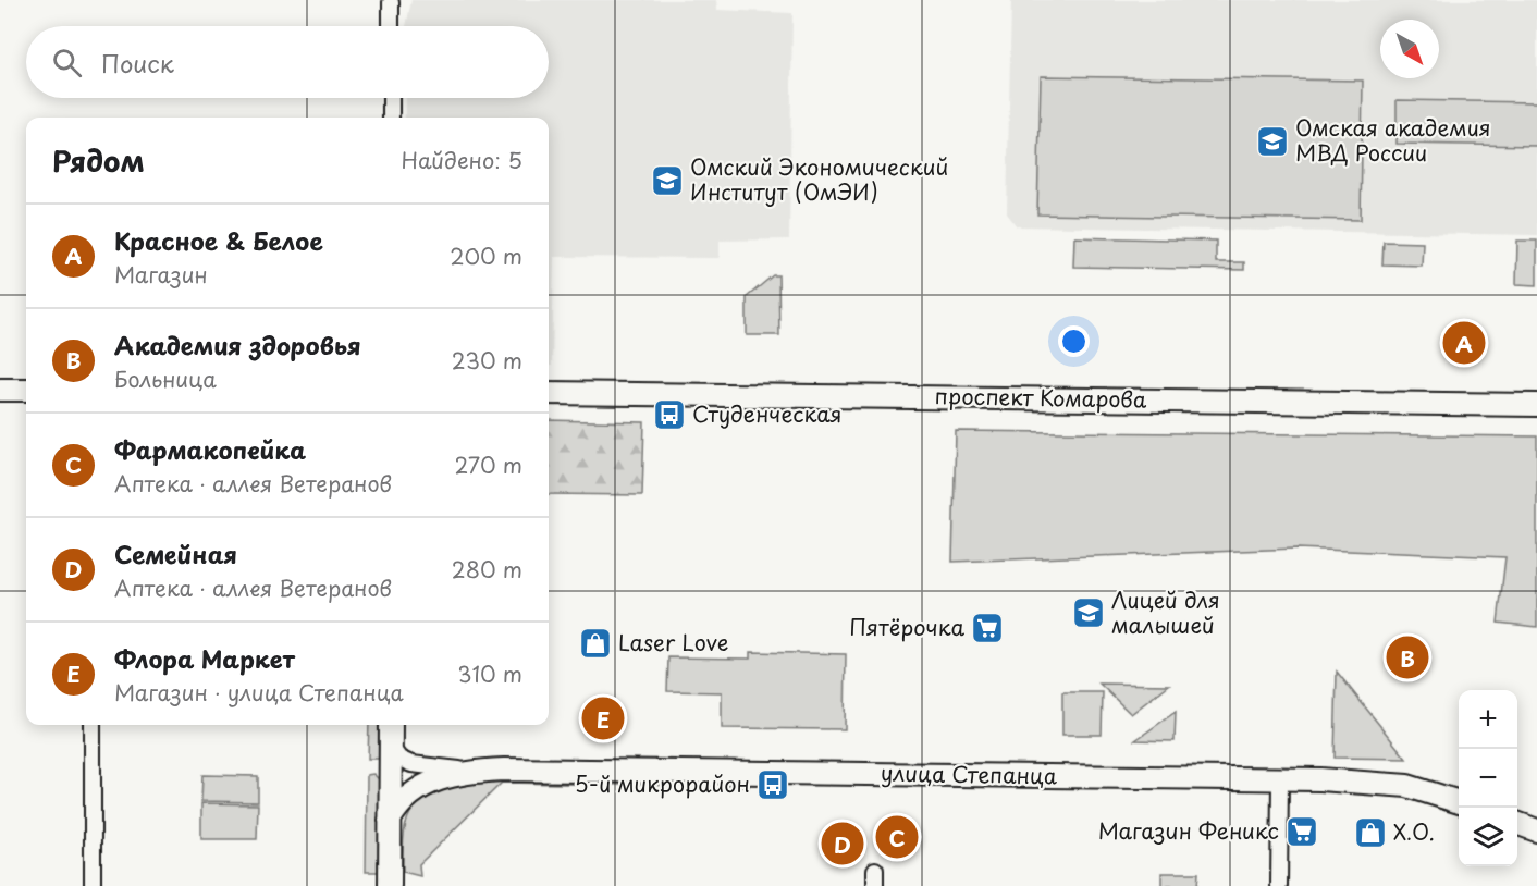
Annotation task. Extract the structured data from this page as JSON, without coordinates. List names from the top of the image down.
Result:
{
  "streets": {
    "street": ["проспект Комарова", "улица Степанца"]
  },
  "places": {
    "school or university": ["Омская академия МВД России", "Омский Экономический Институт (ОмЭИ)", "Лицей для малышей"],
    "bus stop": ["Студенческая", "5-й микрорайон"],
    "supermarket": ["Пятёрочка", "Магазин Феникс"],
    "shop": ["Laser Love", "X.O."]
  },
  "north": "bottom right",
  "page": {
    "search": "Поиск",
    "heading": ["Рядом", "Найдено: 5"],
    "list": [
      {
        "mark": "A",
        "name": "Красное & Белое",
        "note": "Магазин",
        "value": "200 m"
      },
      {
        "mark": "B",
        "name": "Академия здоровья",
        "note": "Больница",
        "value": "230 m"
      },
      {
        "mark": "C",
        "name": "Фармакопейка",
        "note": "Аптека · аллея Ветеранов",
        "value": "270 m"
      },
      {
        "mark": "D",
        "name": "Семейная",
        "note": "Аптека · аллея Ветеранов",
        "value": "280 m"
      },
      {
        "mark": "E",
        "name": "Флора Маркет",
        "note": "Магазин · улица Степанца",
        "value": "310 m"
      }
    ],
    "pins": [
      "A",
      "B",
      "E",
      "C",
      "D"
    ],
    "map_buttons": ["+", "−"]
  }
}
